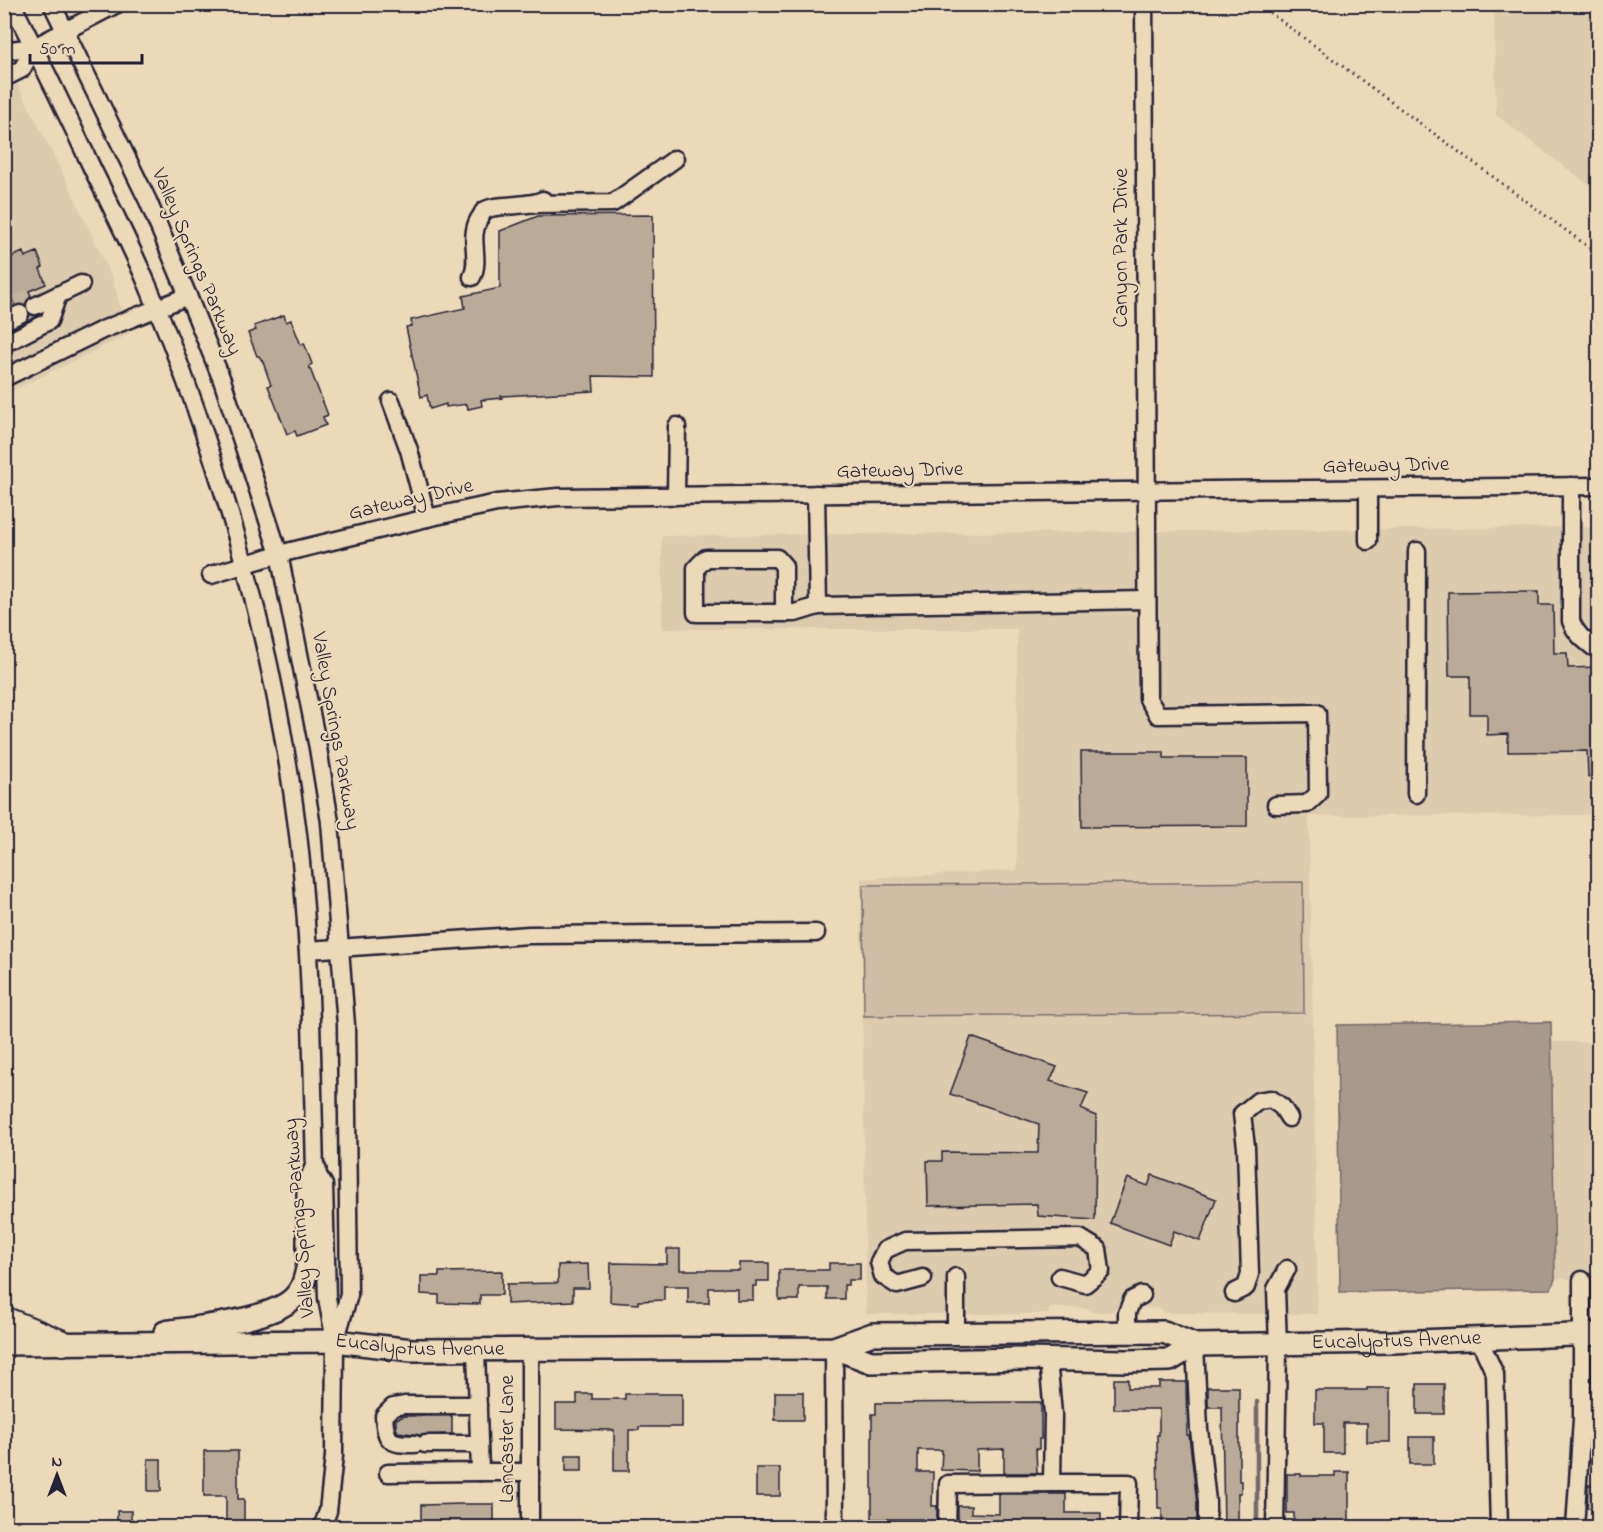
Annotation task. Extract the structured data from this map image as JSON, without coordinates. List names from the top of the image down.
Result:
{
  "streets": {
    "main road": ["Eucalyptus Avenue"],
    "street": [
      "Canyon Park Drive",
      "Valley Springs Parkway",
      "Gateway Drive",
      "Lancaster Lane"
    ]
  },
  "crossings": [
    ["Canyon Park Drive", "Gateway Drive"],
    ["Valley Springs Parkway", "Gateway Drive"],
    ["Valley Springs Parkway", "Eucalyptus Avenue"],
    ["Eucalyptus Avenue", "Lancaster Lane"]
  ],
  "scale_bar": "50 m",
  "north": "top"
}
